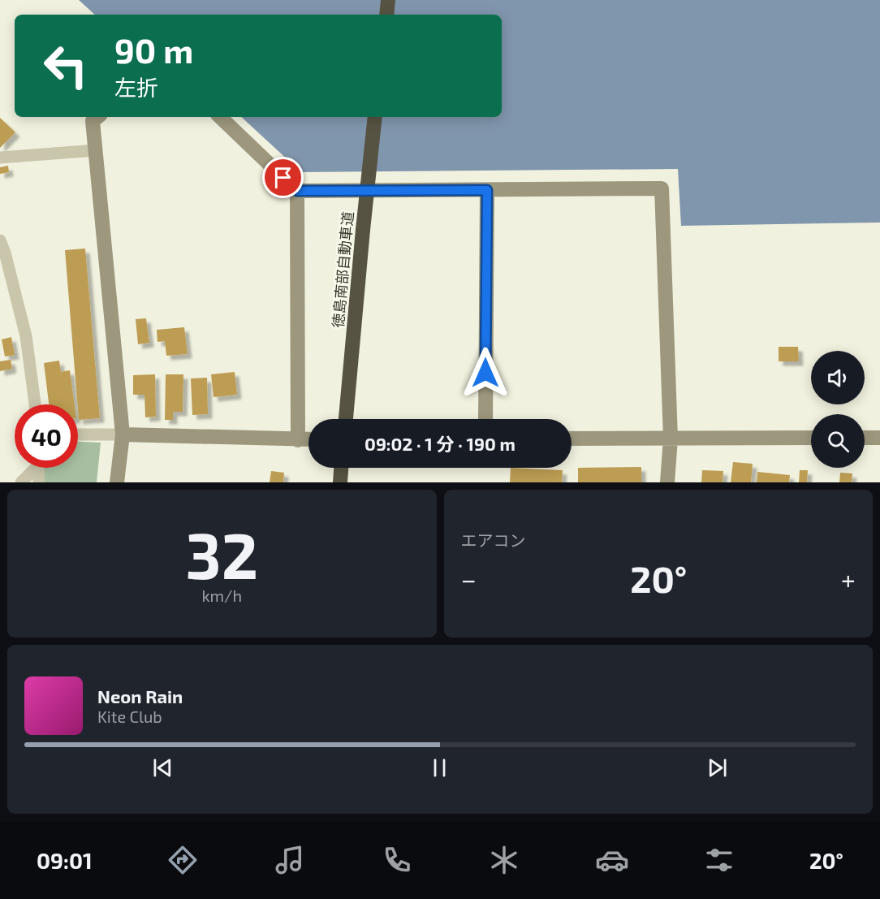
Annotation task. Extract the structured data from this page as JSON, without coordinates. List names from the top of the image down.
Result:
{
  "streets": {
    "highway": ["徳島南部自動車道"]
  },
  "page": {
    "turn": ["90 m", "左折"],
    "limit": "40",
    "trip": "09:02 · 1 分 · 190 m",
    "tile": [
      ["32", "km/h"],
      "エアコン"
    ],
    "heat": ["−", "20°", "+"],
    "song": ["Neon Rain", "Kite Club"],
    "tabs": ["09:01", "20°"]
  }
}
